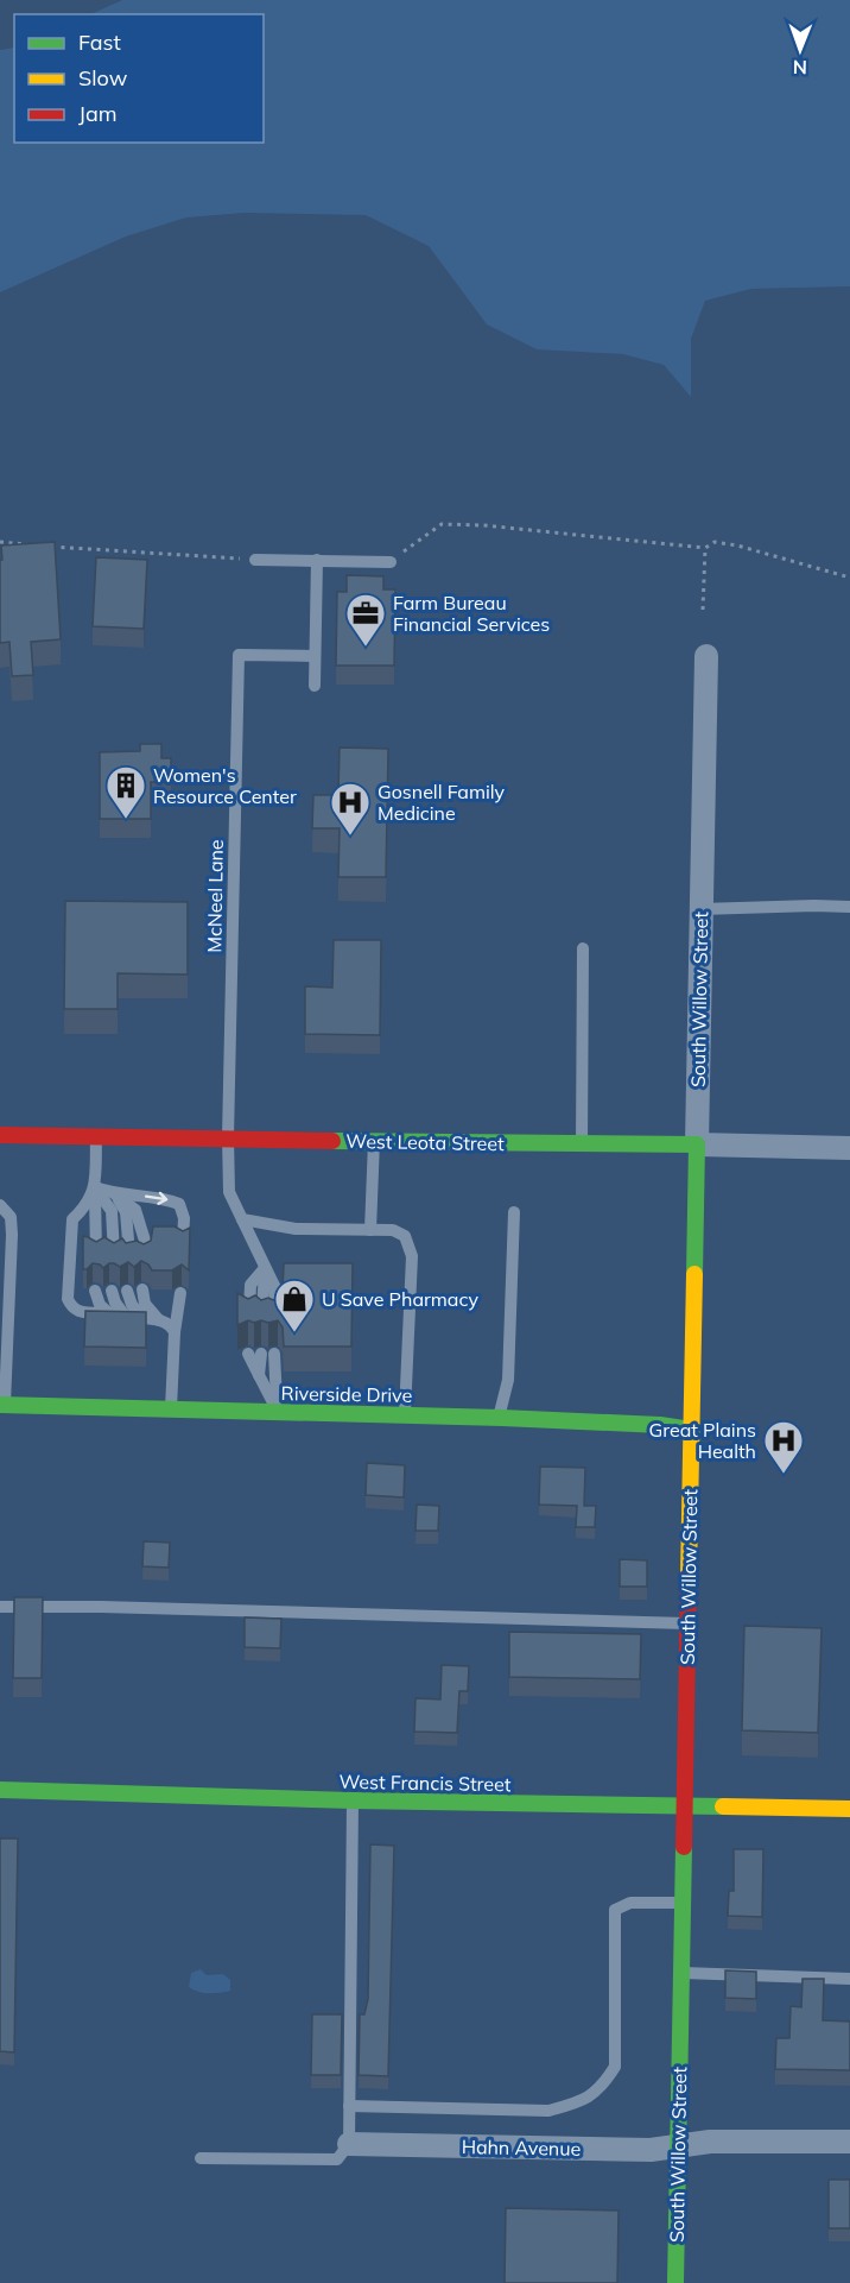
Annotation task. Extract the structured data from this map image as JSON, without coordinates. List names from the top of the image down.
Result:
{
  "streets": {
    "main road": [
      "South Willow Street",
      "West Leota Street",
      "Riverside Drive",
      "West Francis Street"
    ],
    "street": ["Hahn Avenue"],
    "lane": ["McNeel Lane"]
  },
  "crossings": [
    ["McNeel Lane", "West Leota Street"],
    ["South Willow Street", "West Leota Street"],
    ["South Willow Street", "Riverside Drive"],
    ["South Willow Street", "West Francis Street"],
    ["South Willow Street", "Hahn Avenue"]
  ],
  "places": {
    "office": ["Farm Bureau Financial Services"],
    "building": ["Women's Resource Center"],
    "hospital": ["Gosnell Family Medicine", "Great Plains Health"],
    "shop": ["U Save Pharmacy"]
  },
  "legend": ["Fast", "Slow", "Jam"],
  "north": "bottom"
}
